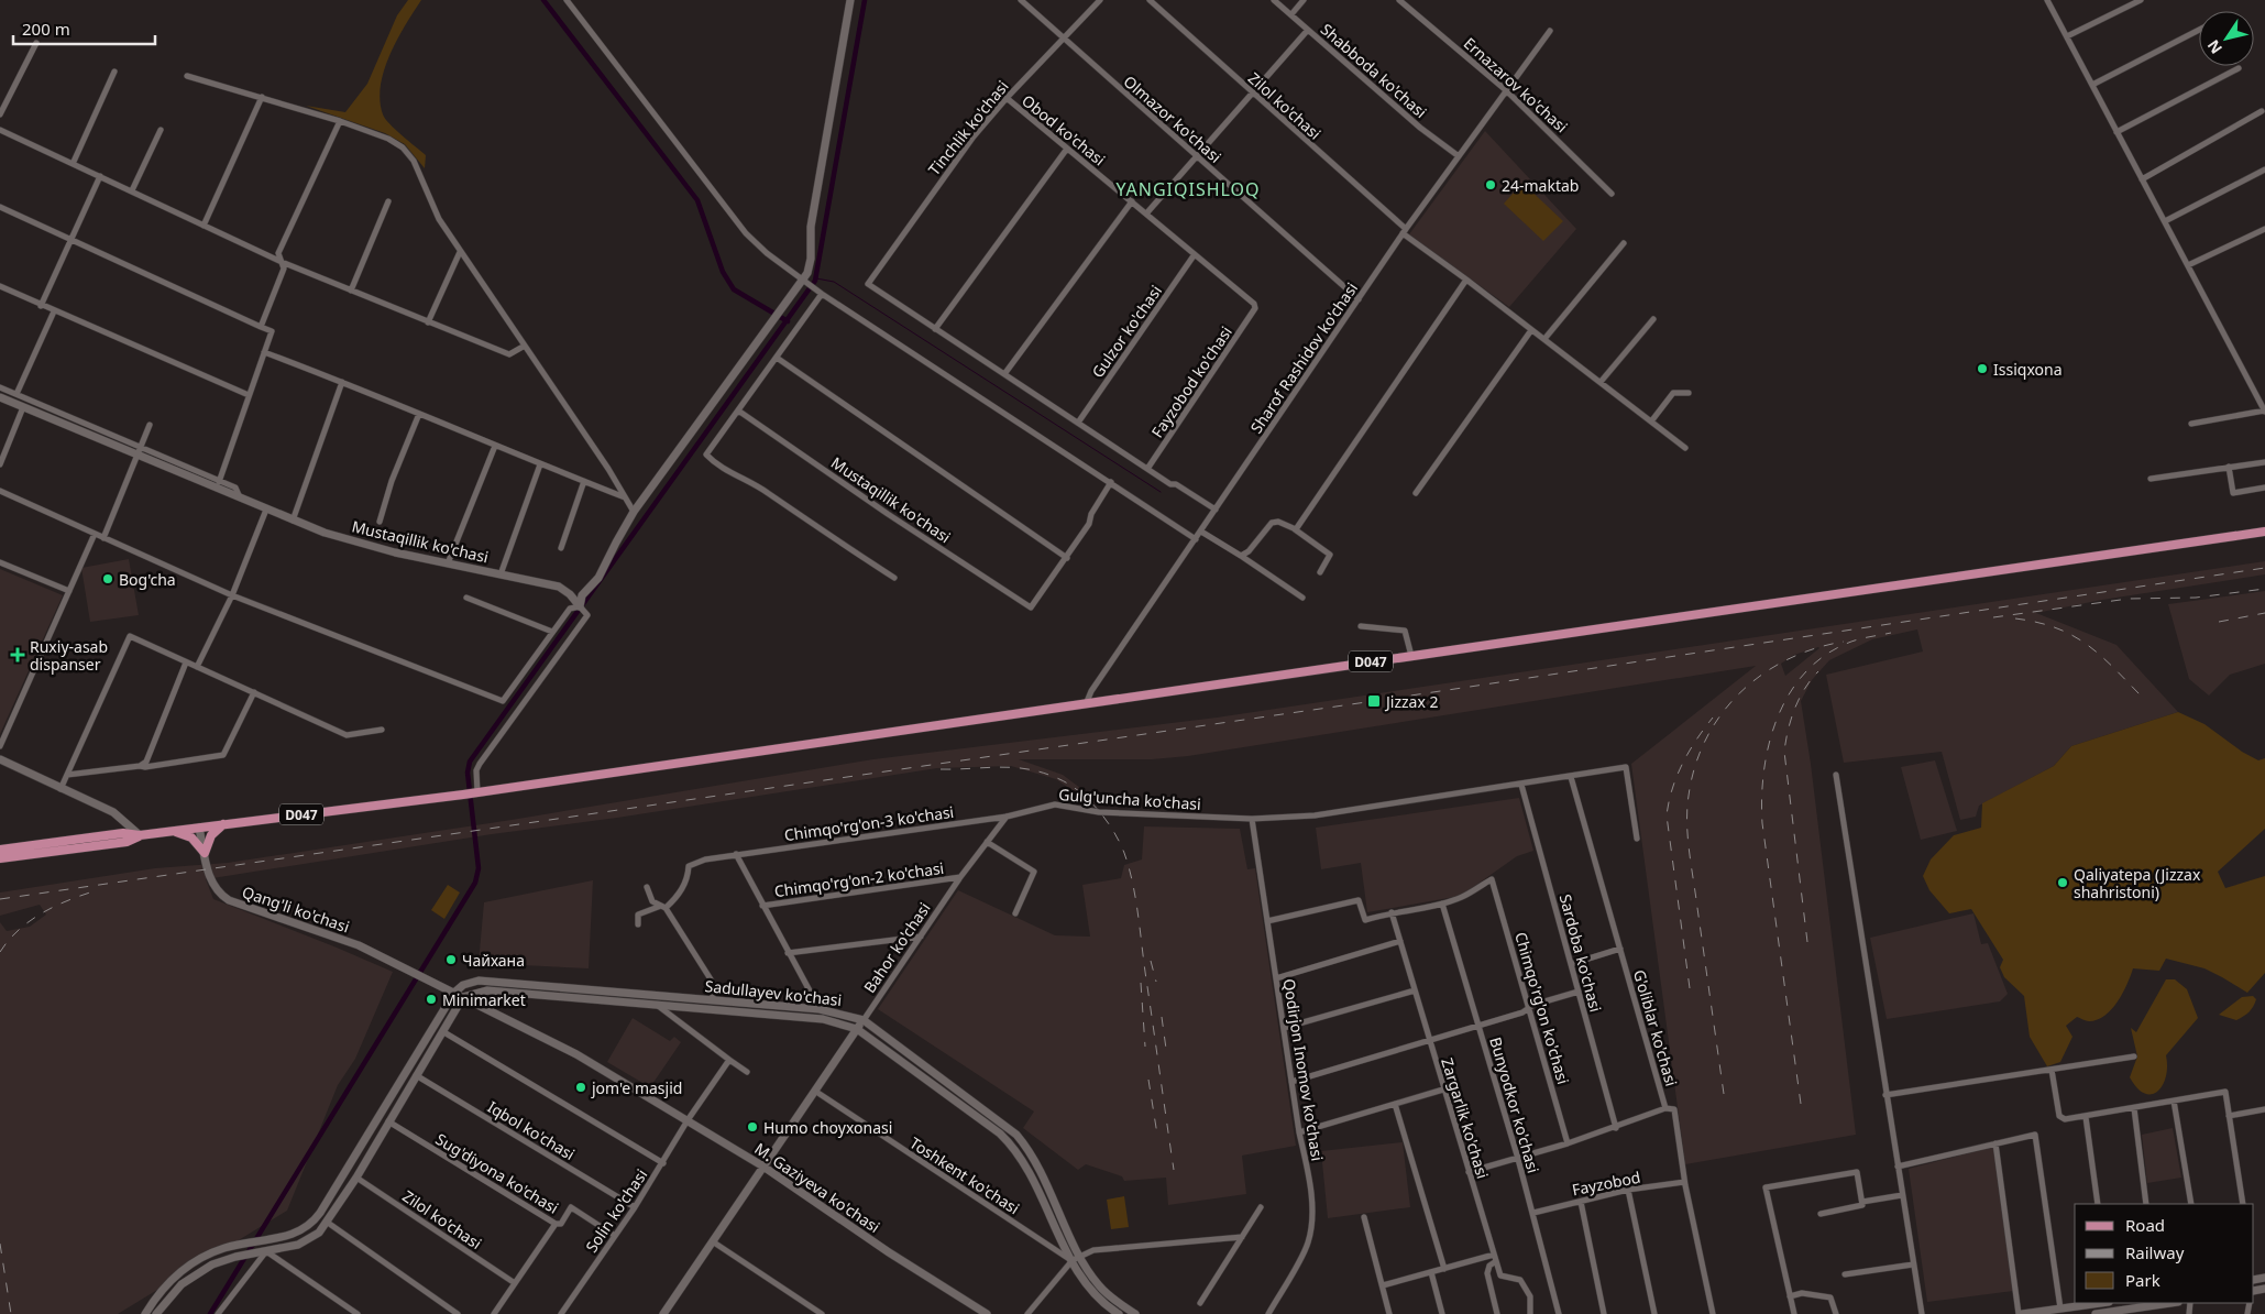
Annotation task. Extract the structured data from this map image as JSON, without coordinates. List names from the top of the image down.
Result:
{
  "streets": {
    "main road": [
      "Mustaqillik ko'chasi",
      "D047",
      "Qang'li ko'chasi",
      "Bahor ko'chasi",
      "Sadullayev ko'chasi",
      "M. Gaziyeva ko'chasi"
    ],
    "street": [
      "Shabboda ko'chasi",
      "Ernazarov ko'chasi",
      "Zilol ko'chasi",
      "Olmazor ko'chasi",
      "Tinchlik ko'chasi",
      "Obod ko'chasi",
      "Gulzor ko'chasi",
      "Sharof Rashidov ko'chasi",
      "Fayzobod ko'chasi",
      "Gulg'uncha ko'chasi",
      "Chimqo'rg'on-3 ko'chasi",
      "Chimqo'rg'on-2 ko'chasi",
      "Sardoba ko'chasi",
      "Chimqo'rg'on ko'chasi",
      "G'oliblar ko'chasi",
      "Qodirjon Inomov ko'chasi",
      "Bunyodkor ko'chasi",
      "Zargarlik ko'chasi",
      "Iqbol ko'chasi",
      "Sug'diyona ko'chasi",
      "Toshkent ko'chasi",
      "Fayzobod",
      "Solin ko'chasi"
    ]
  },
  "crossings": [
    ["Shabboda ko'chasi", "Sharof Rashidov ko'chasi"],
    ["Ernazarov ko'chasi", "Sharof Rashidov ko'chasi"],
    ["Zilol ko'chasi", "Sharof Rashidov ko'chasi"],
    ["Olmazor ko'chasi", "Tinchlik ko'chasi"],
    ["Olmazor ko'chasi", "Sharof Rashidov ko'chasi"],
    ["Tinchlik ko'chasi", "Obod ko'chasi"],
    ["Obod ko'chasi", "Gulzor ko'chasi"],
    ["Obod ko'chasi", "Fayzobod ko'chasi"],
    ["Sharof Rashidov ko'chasi", "D047"],
    ["Mustaqillik ko'chasi", "D047"],
    ["D047", "Qang'li ko'chasi"],
    ["Gulg'uncha ko'chasi", "Chimqo'rg'on-3 ko'chasi"],
    ["Gulg'uncha ko'chasi", "Bahor ko'chasi"],
    ["Gulg'uncha ko'chasi", "Sardoba ko'chasi"],
    ["Gulg'uncha ko'chasi", "G'oliblar ko'chasi"],
    ["Gulg'uncha ko'chasi", "Qodirjon Inomov ko'chasi"],
    ["Chimqo'rg'on-3 ko'chasi", "Bahor ko'chasi"],
    ["Chimqo'rg'on-2 ko'chasi", "Bahor ko'chasi"],
    ["Qang'li ko'chasi", "M. Gaziyeva ko'chasi"],
    ["Bahor ko'chasi", "Sadullayev ko'chasi"],
    ["Bahor ko'chasi", "Toshkent ko'chasi"],
    ["Bahor ko'chasi", "M. Gaziyeva ko'chasi"],
    ["Sadullayev ko'chasi", "M. Gaziyeva ko'chasi"],
    ["Chimqo'rg'on ko'chasi", "Bunyodkor ko'chasi"],
    ["G'oliblar ko'chasi", "Fayzobod"],
    ["Bunyodkor ko'chasi", "Fayzobod"],
    ["Iqbol ko'chasi", "Solin ko'chasi"],
    ["Sug'diyona ko'chasi", "Solin ko'chasi"],
    ["M. Gaziyeva ko'chasi", "Solin ko'chasi"]
  ],
  "districts": ["YANGIQISHLOQ"],
  "places": {
    "other": [
      "24-maktab",
      "Issiqxona",
      "Bog'cha",
      "Qaliyatepa (Jizzax shahristoni)",
      "Чайхана",
      "Minimarket",
      "jom'e masjid",
      "Humo choyxonasi"
    ],
    "health": ["Ruxiy-asab dispanser"],
    "transit": ["Jizzax 2"]
  },
  "legend": ["Road", "Railway", "Park"],
  "scale_bar": "200 m",
  "north": "bottom left"
}
